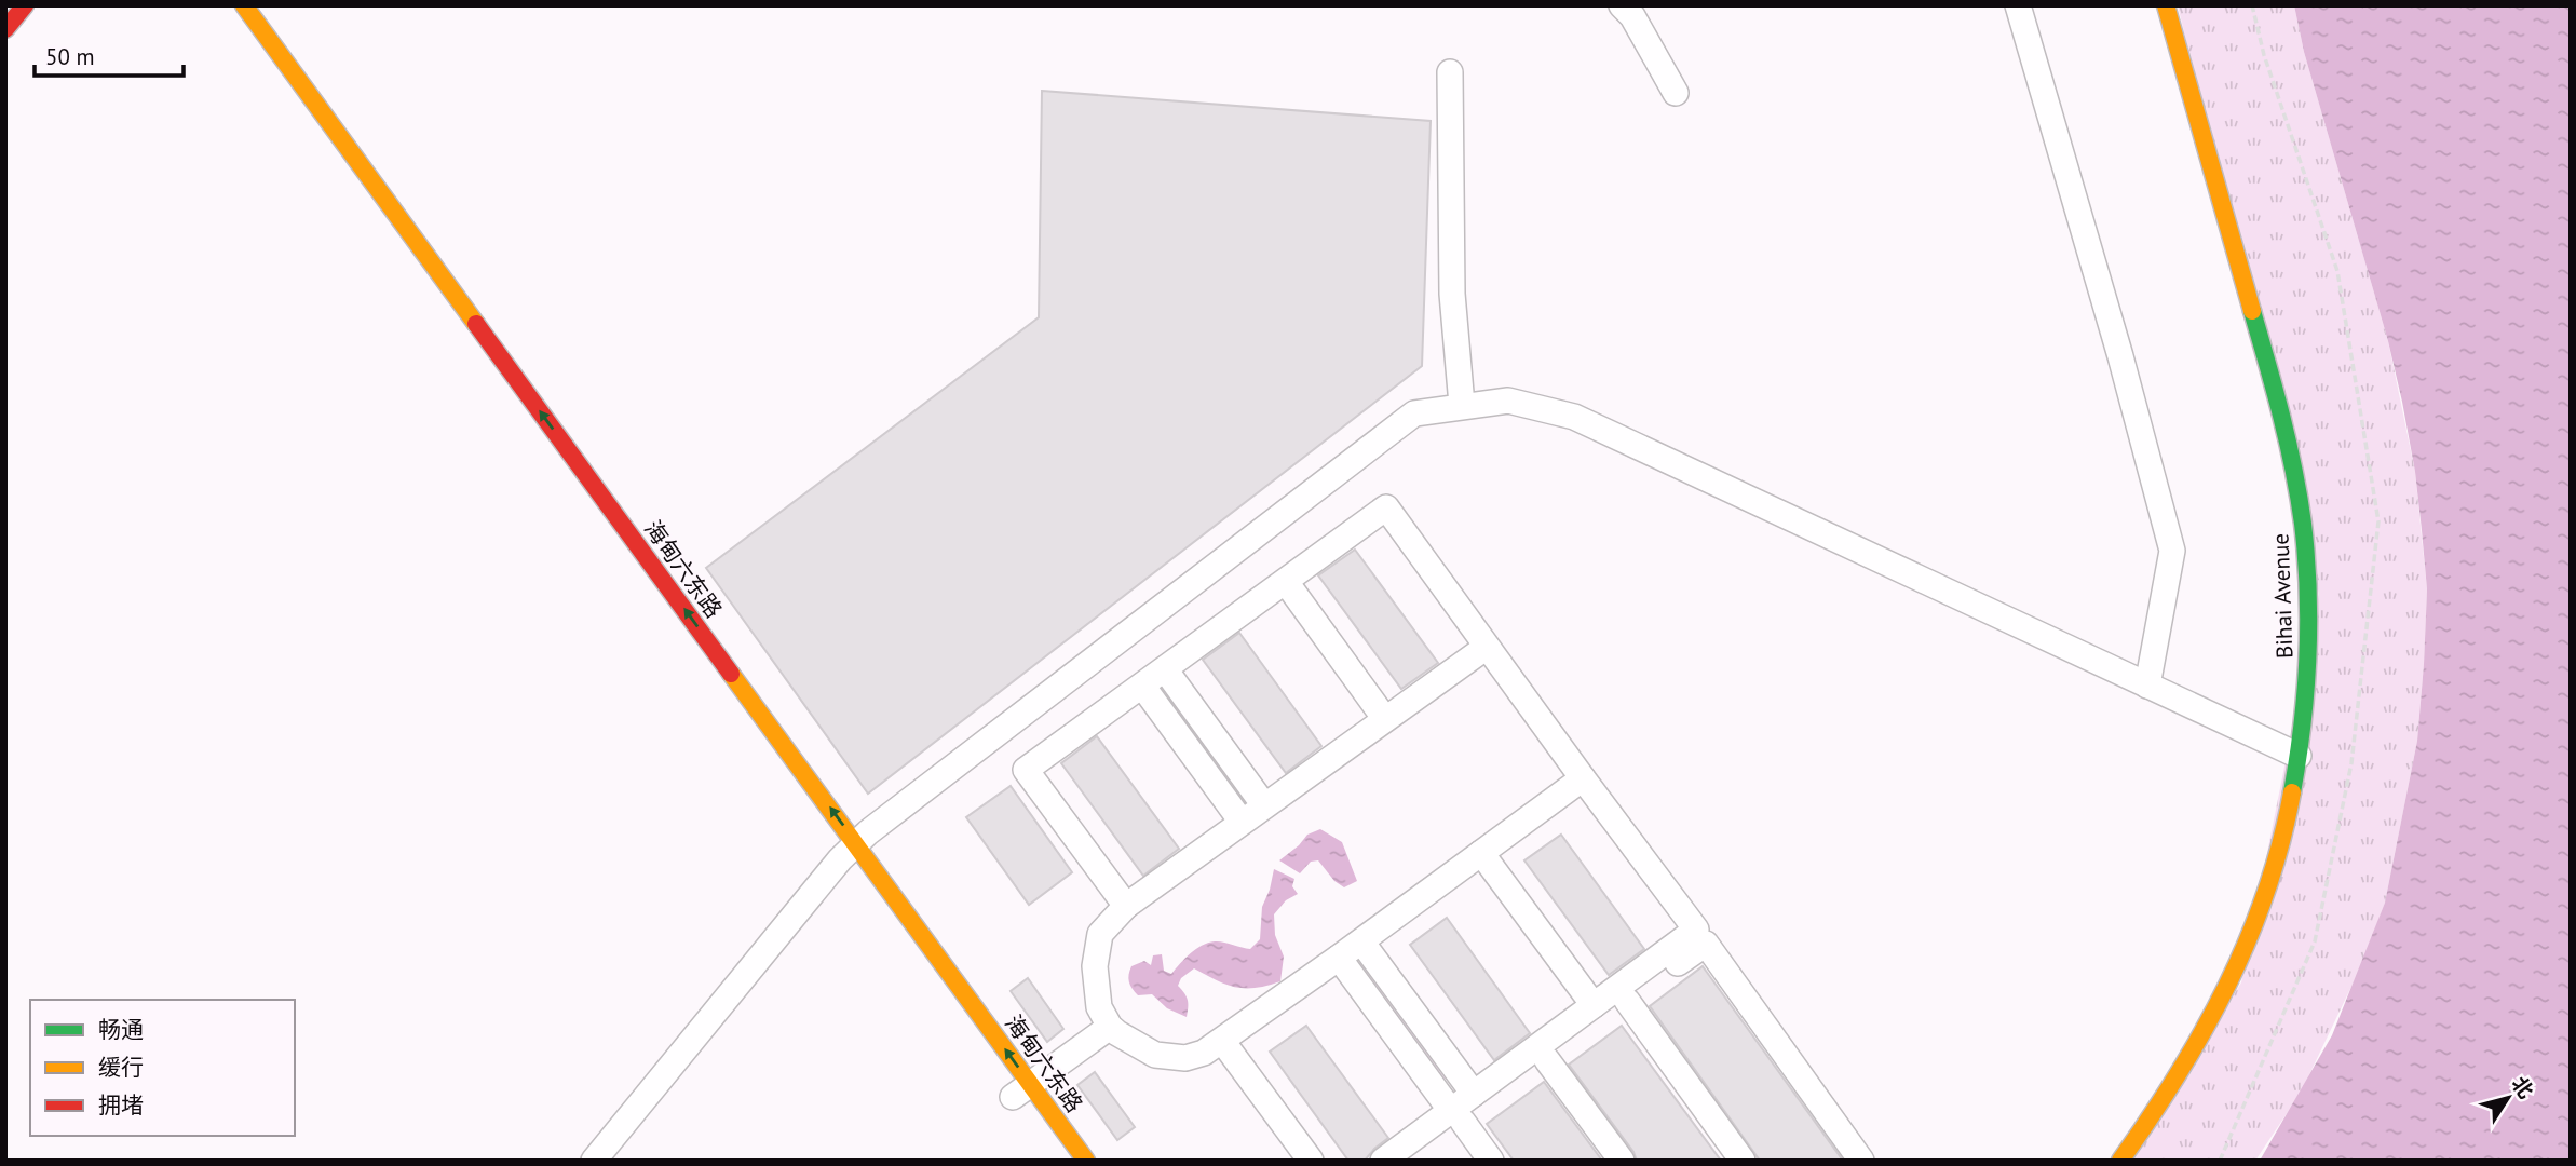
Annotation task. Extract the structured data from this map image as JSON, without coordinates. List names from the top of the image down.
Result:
{
  "streets": {
    "main road": ["海甸六东路", "Bihai Avenue"]
  },
  "one_way": ["海甸六东路"],
  "legend": ["畅通", "缓行", "拥堵"],
  "scale_bar": "50 m",
  "north": "top right"
}
